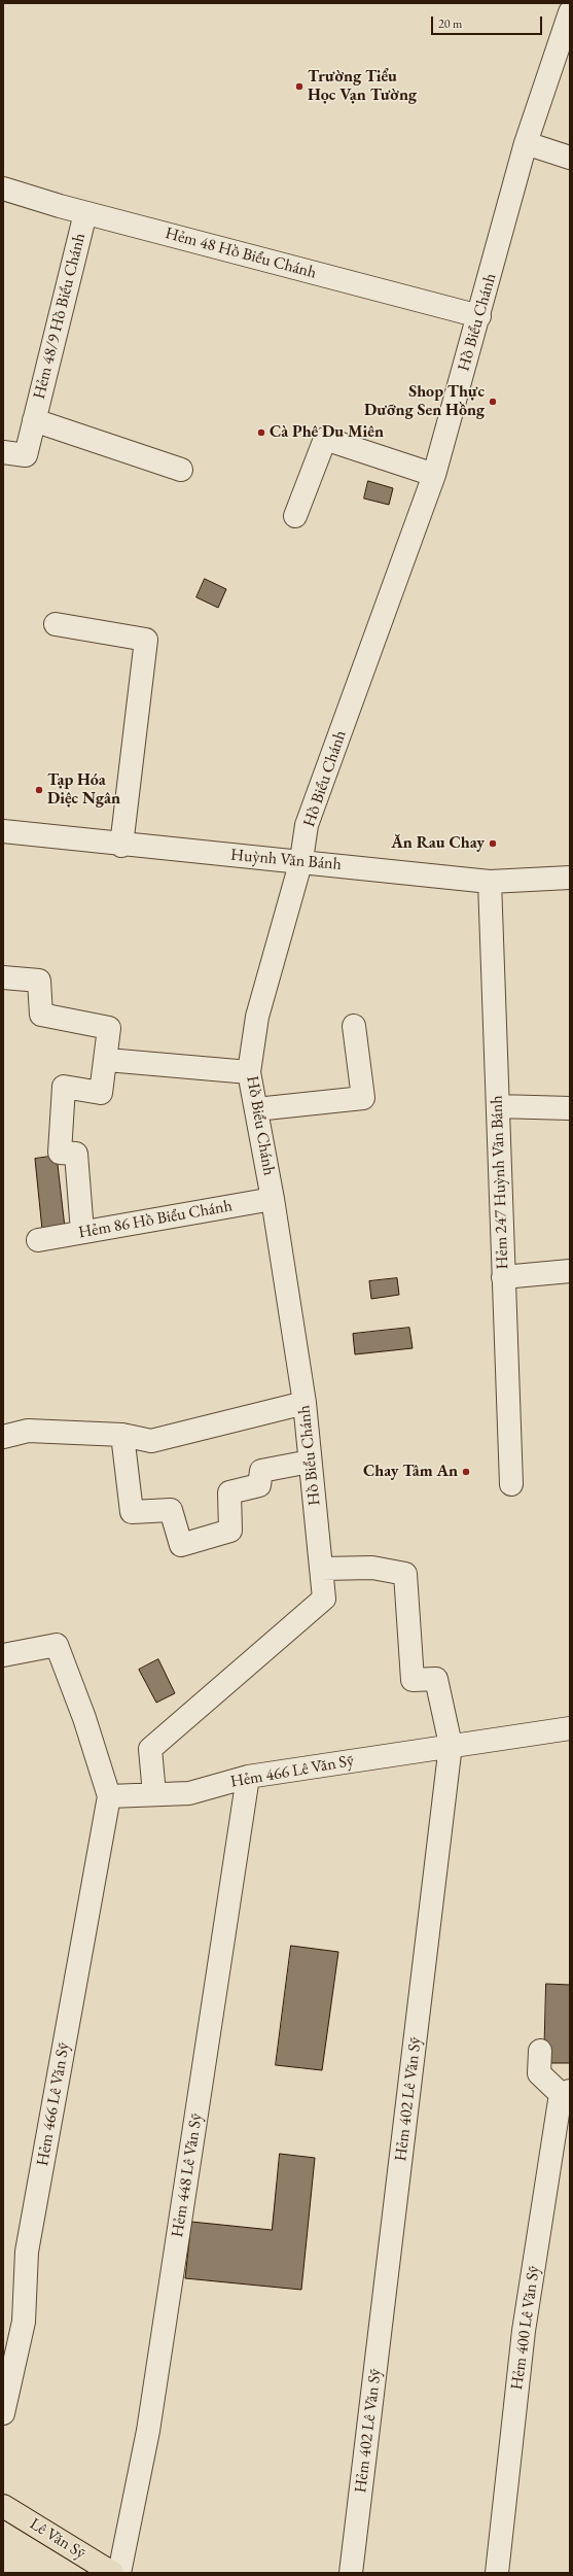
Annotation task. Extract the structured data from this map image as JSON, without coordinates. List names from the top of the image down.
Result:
{
  "streets": {
    "main road": ["Lê Văn Sỹ"],
    "street": [
      "Hẻm 48 Hồ Biểu Chánh",
      "Hẻm 48/9 Hồ Biểu Chánh",
      "Hồ Biểu Chánh",
      "Huỳnh Văn Bánh",
      "Hẻm 247 Huỳnh Văn Bánh",
      "Hẻm 86 Hồ Biểu Chánh",
      "Hẻm 466 Lê Văn Sỹ",
      "Hẻm 402 Lê Văn Sỹ",
      "Hẻm 448 Lê Văn Sỹ",
      "Hẻm 400 Lê Văn Sỹ"
    ]
  },
  "crossings": [
    ["Hẻm 48 Hồ Biểu Chánh", "Hẻm 48/9 Hồ Biểu Chánh"],
    ["Hẻm 48 Hồ Biểu Chánh", "Hồ Biểu Chánh"],
    ["Hồ Biểu Chánh", "Huỳnh Văn Bánh"],
    ["Hồ Biểu Chánh", "Hẻm 86 Hồ Biểu Chánh"],
    ["Hồ Biểu Chánh", "Hẻm 466 Lê Văn Sỹ"],
    ["Hồ Biểu Chánh", "Hẻm 402 Lê Văn Sỹ"],
    ["Huỳnh Văn Bánh", "Hẻm 247 Huỳnh Văn Bánh"],
    ["Hẻm 466 Lê Văn Sỹ", "Hẻm 402 Lê Văn Sỹ"],
    ["Hẻm 466 Lê Văn Sỹ", "Hẻm 448 Lê Văn Sỹ"]
  ],
  "places": [
    "Trường Tiểu Học Vạn Tường",
    "Shop Thực Dưỡng Sen Hồng",
    "Cà Phê Du Miên",
    "Tạp Hóa Diệc Ngân",
    "Ăn Rau Chay",
    "Chay Tâm An"
  ],
  "scale_bar": "20 m"
}
